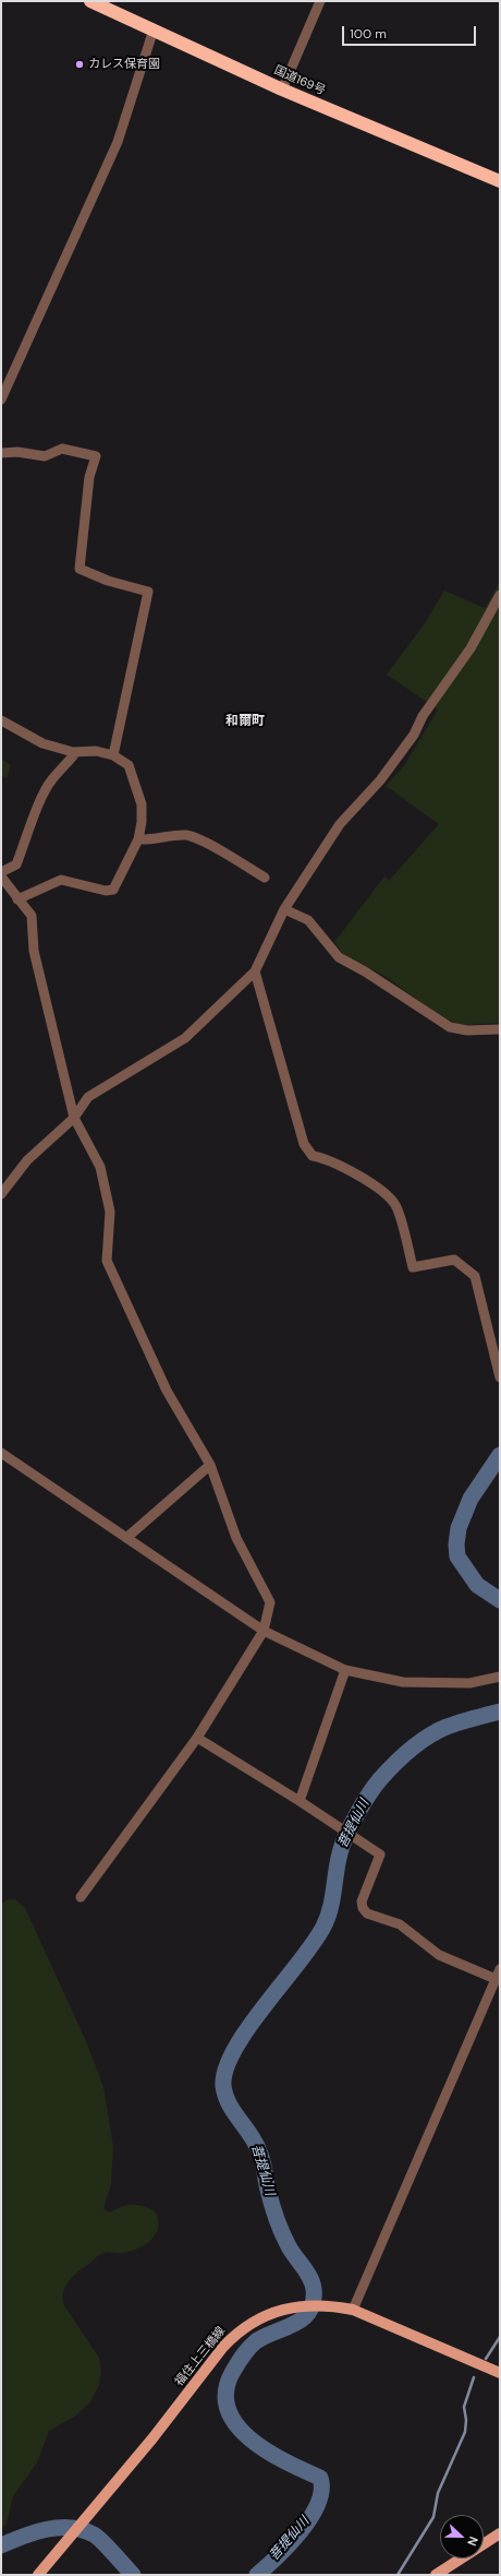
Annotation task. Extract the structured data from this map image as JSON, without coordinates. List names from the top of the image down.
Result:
{
  "streets": {
    "highway": ["国道169号"],
    "main road": ["福住上三橋線"]
  },
  "districts": ["和爾町"],
  "water": ["菩提仙川"],
  "places": ["カレス保育園"],
  "scale_bar": "100 m",
  "north": "right"
}
